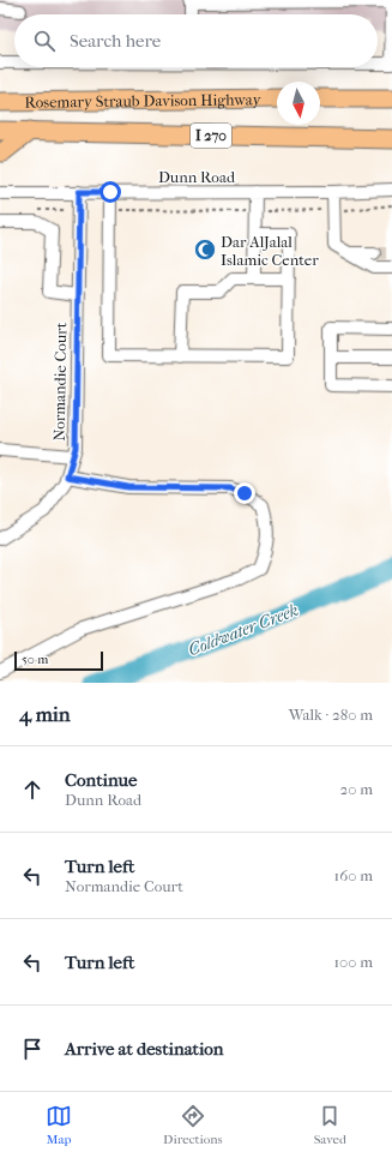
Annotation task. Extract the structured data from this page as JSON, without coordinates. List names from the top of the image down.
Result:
{
  "streets": {
    "highway": ["Rosemary Straub Davison Highway", "I 270"],
    "street": ["Dunn Road", "Normandie Court"]
  },
  "crossings": [
    ["Dunn Road", "Normandie Court"]
  ],
  "water": ["Coldwater Creek"],
  "places": {
    "mosque": ["Dar AlJalal Islamic Center"]
  },
  "scale_bar": "50 m",
  "north": "bottom",
  "page": {
    "search": "Search here",
    "scale": "50 m",
    "heading": ["4 min", "Walk · 280 m"],
    "list": [
      ["Continue", "Dunn Road", "20 m"],
      ["Turn left", "Normandie Court", "160 m"],
      ["Turn left", "100 m"],
      "Arrive at destination"
    ],
    "nav": ["Map", "Directions", "Saved"]
  }
}
